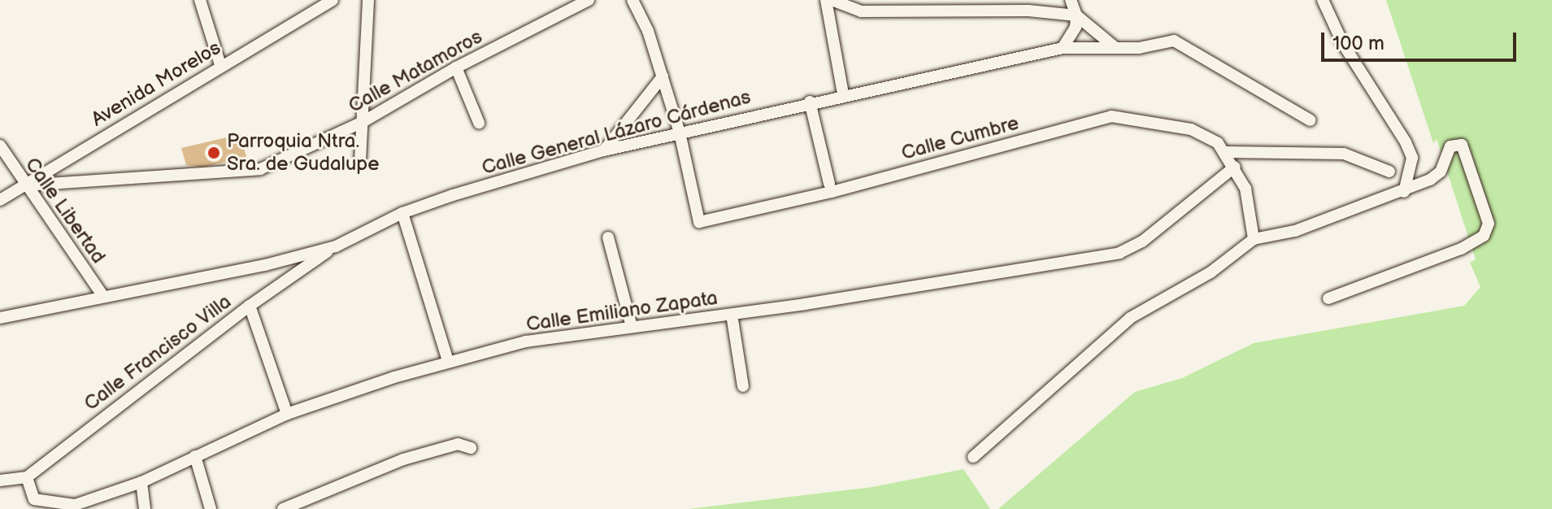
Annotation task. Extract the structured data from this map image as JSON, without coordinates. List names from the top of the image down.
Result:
{
  "streets": {
    "street": [
      "Calle Matamoros",
      "Avenida Morelos",
      "Calle General Lázaro Cárdenas",
      "Calle Cumbre",
      "Calle Libertad",
      "Calle Emiliano Zapata",
      "Calle Francisco Villa"
    ]
  },
  "crossings": [
    ["Calle Matamoros", "Avenida Morelos"],
    ["Calle Matamoros", "Calle Libertad"],
    ["Avenida Morelos", "Calle Libertad"],
    ["Calle General Lázaro Cárdenas", "Calle Cumbre"],
    ["Calle General Lázaro Cárdenas", "Calle Libertad"],
    ["Calle General Lázaro Cárdenas", "Calle Francisco Villa"],
    ["Calle Cumbre", "Calle Emiliano Zapata"],
    ["Calle Emiliano Zapata", "Calle Francisco Villa"]
  ],
  "places": ["Parroquia Ntra. Sra. de Gudalupe"],
  "scale_bar": "100 m"
}
